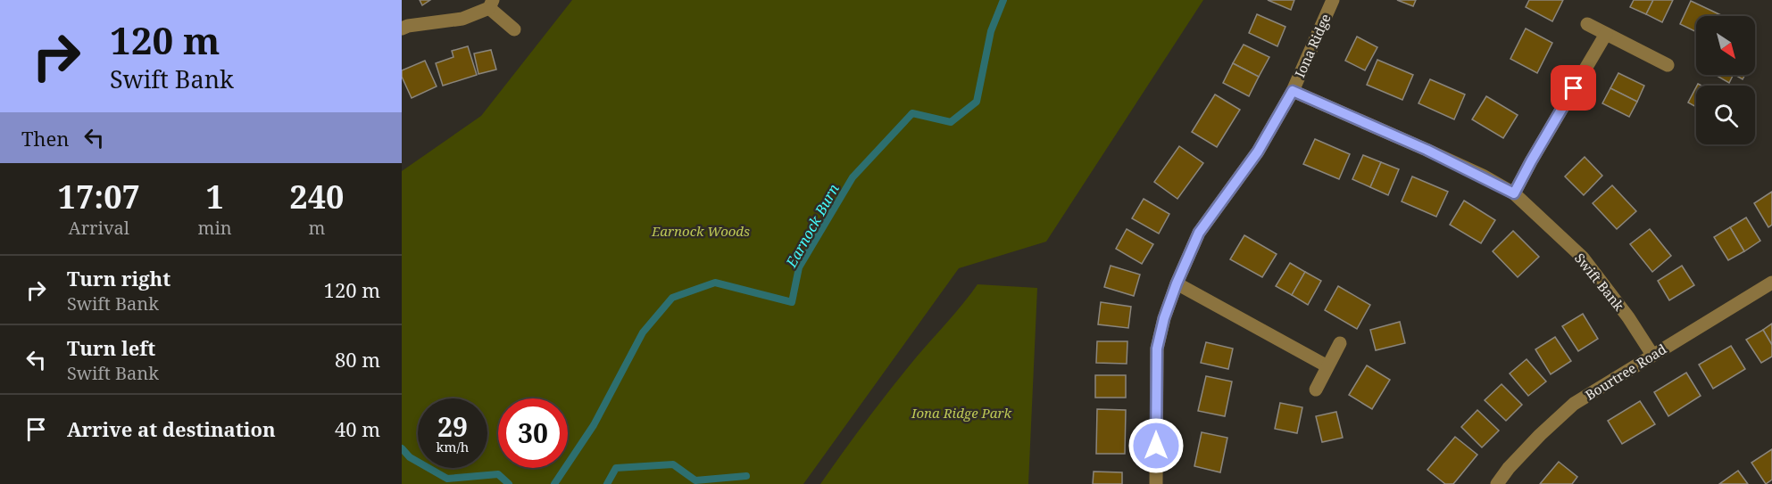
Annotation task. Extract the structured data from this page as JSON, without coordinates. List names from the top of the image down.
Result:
{
  "streets": {
    "street": ["Iona Ridge", "Swift Bank", "Bourtree Road"]
  },
  "crossings": [
    ["Iona Ridge", "Swift Bank"],
    ["Swift Bank", "Bourtree Road"]
  ],
  "water": ["Earnock Burn"],
  "parks": ["Earnock Woods", "Iona Ridge Park"],
  "north": "bottom right",
  "page": {
    "turn": ["120 m", "Swift Bank"],
    "then": "Then",
    "eta": [
      "17:07",
      "Arrival",
      "1",
      "min",
      "240",
      "m"
    ],
    "list": [
      {
        "name": "Turn right",
        "note": "Swift Bank",
        "value": "120 m"
      },
      {
        "name": "Turn left",
        "note": "Swift Bank",
        "value": "80 m"
      },
      {
        "name": "Arrive at destination",
        "value": "40 m"
      }
    ],
    "speed": "29 km/h",
    "limit": "30"
  }
}
